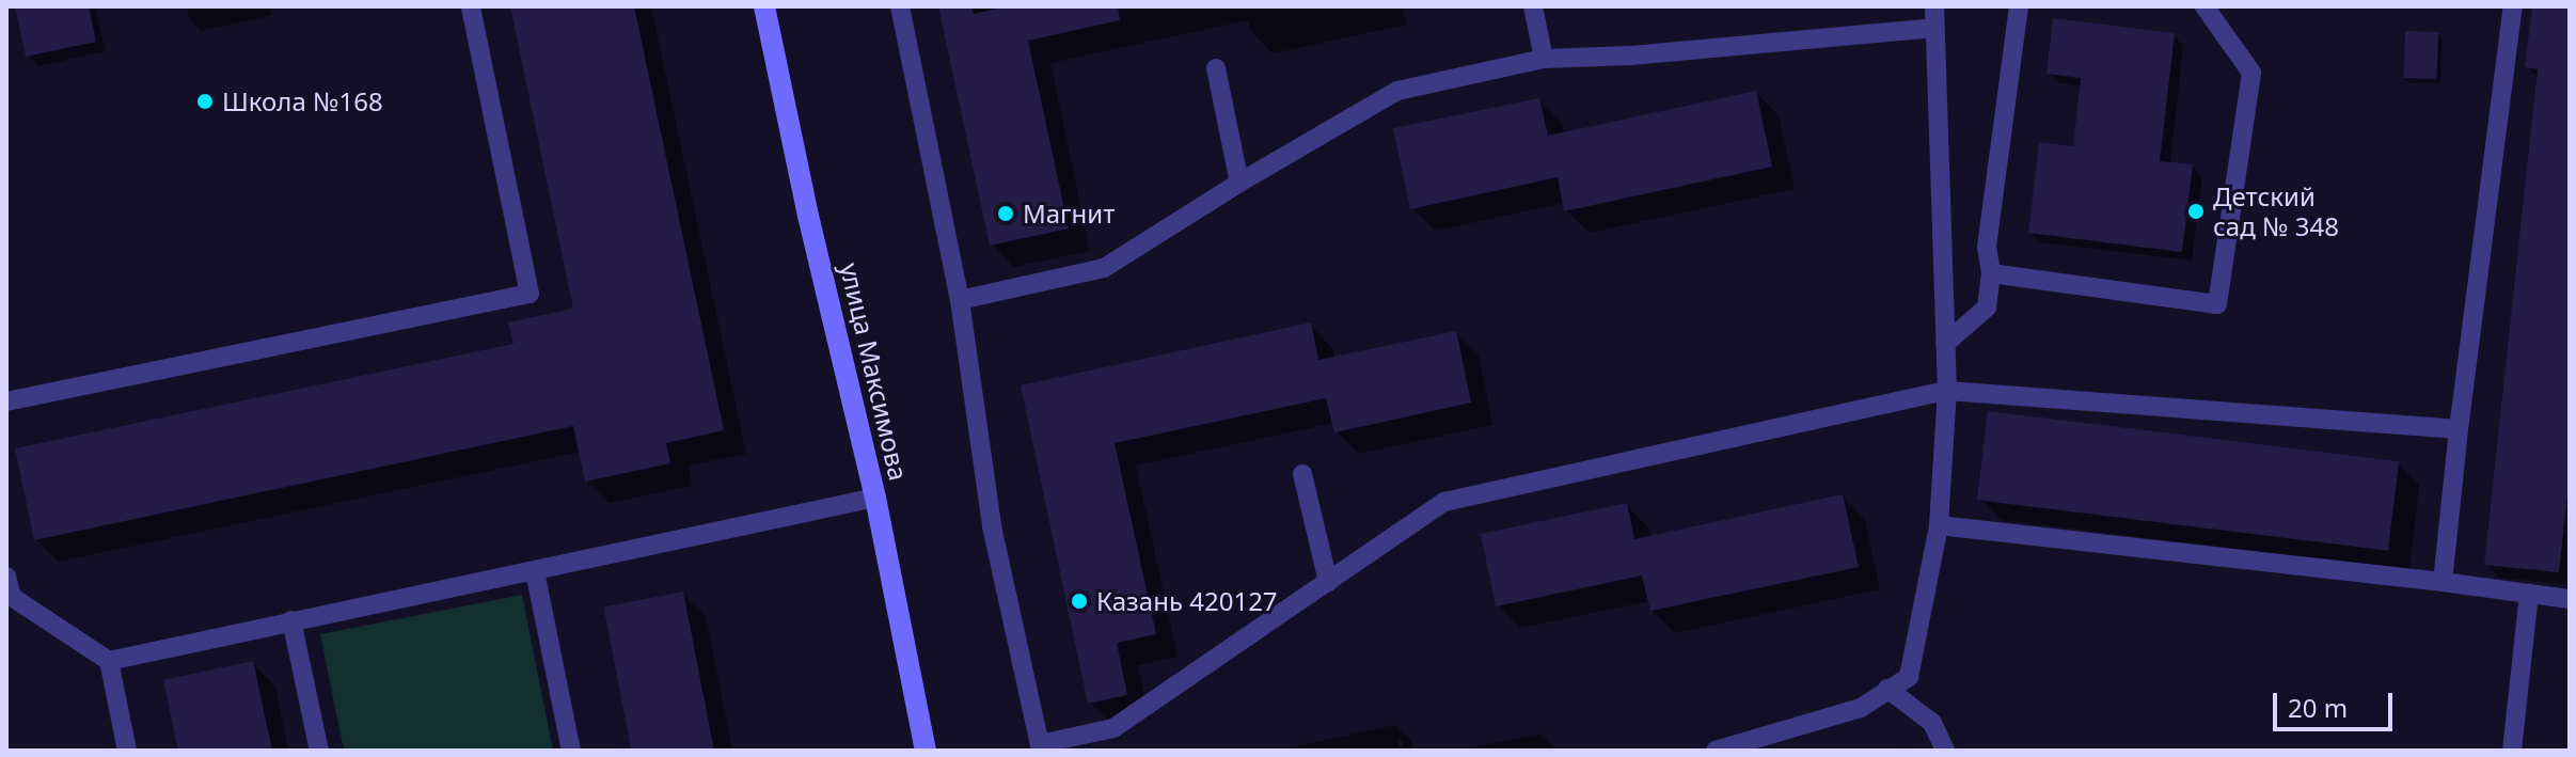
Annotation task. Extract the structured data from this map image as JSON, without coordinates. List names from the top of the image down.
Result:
{
  "streets": {
    "main road": ["улица Максимова"]
  },
  "places": [
    "Школа №168",
    "Детский сад № 348",
    "Магнит",
    "Казань 420127"
  ],
  "scale_bar": "20 m"
}
